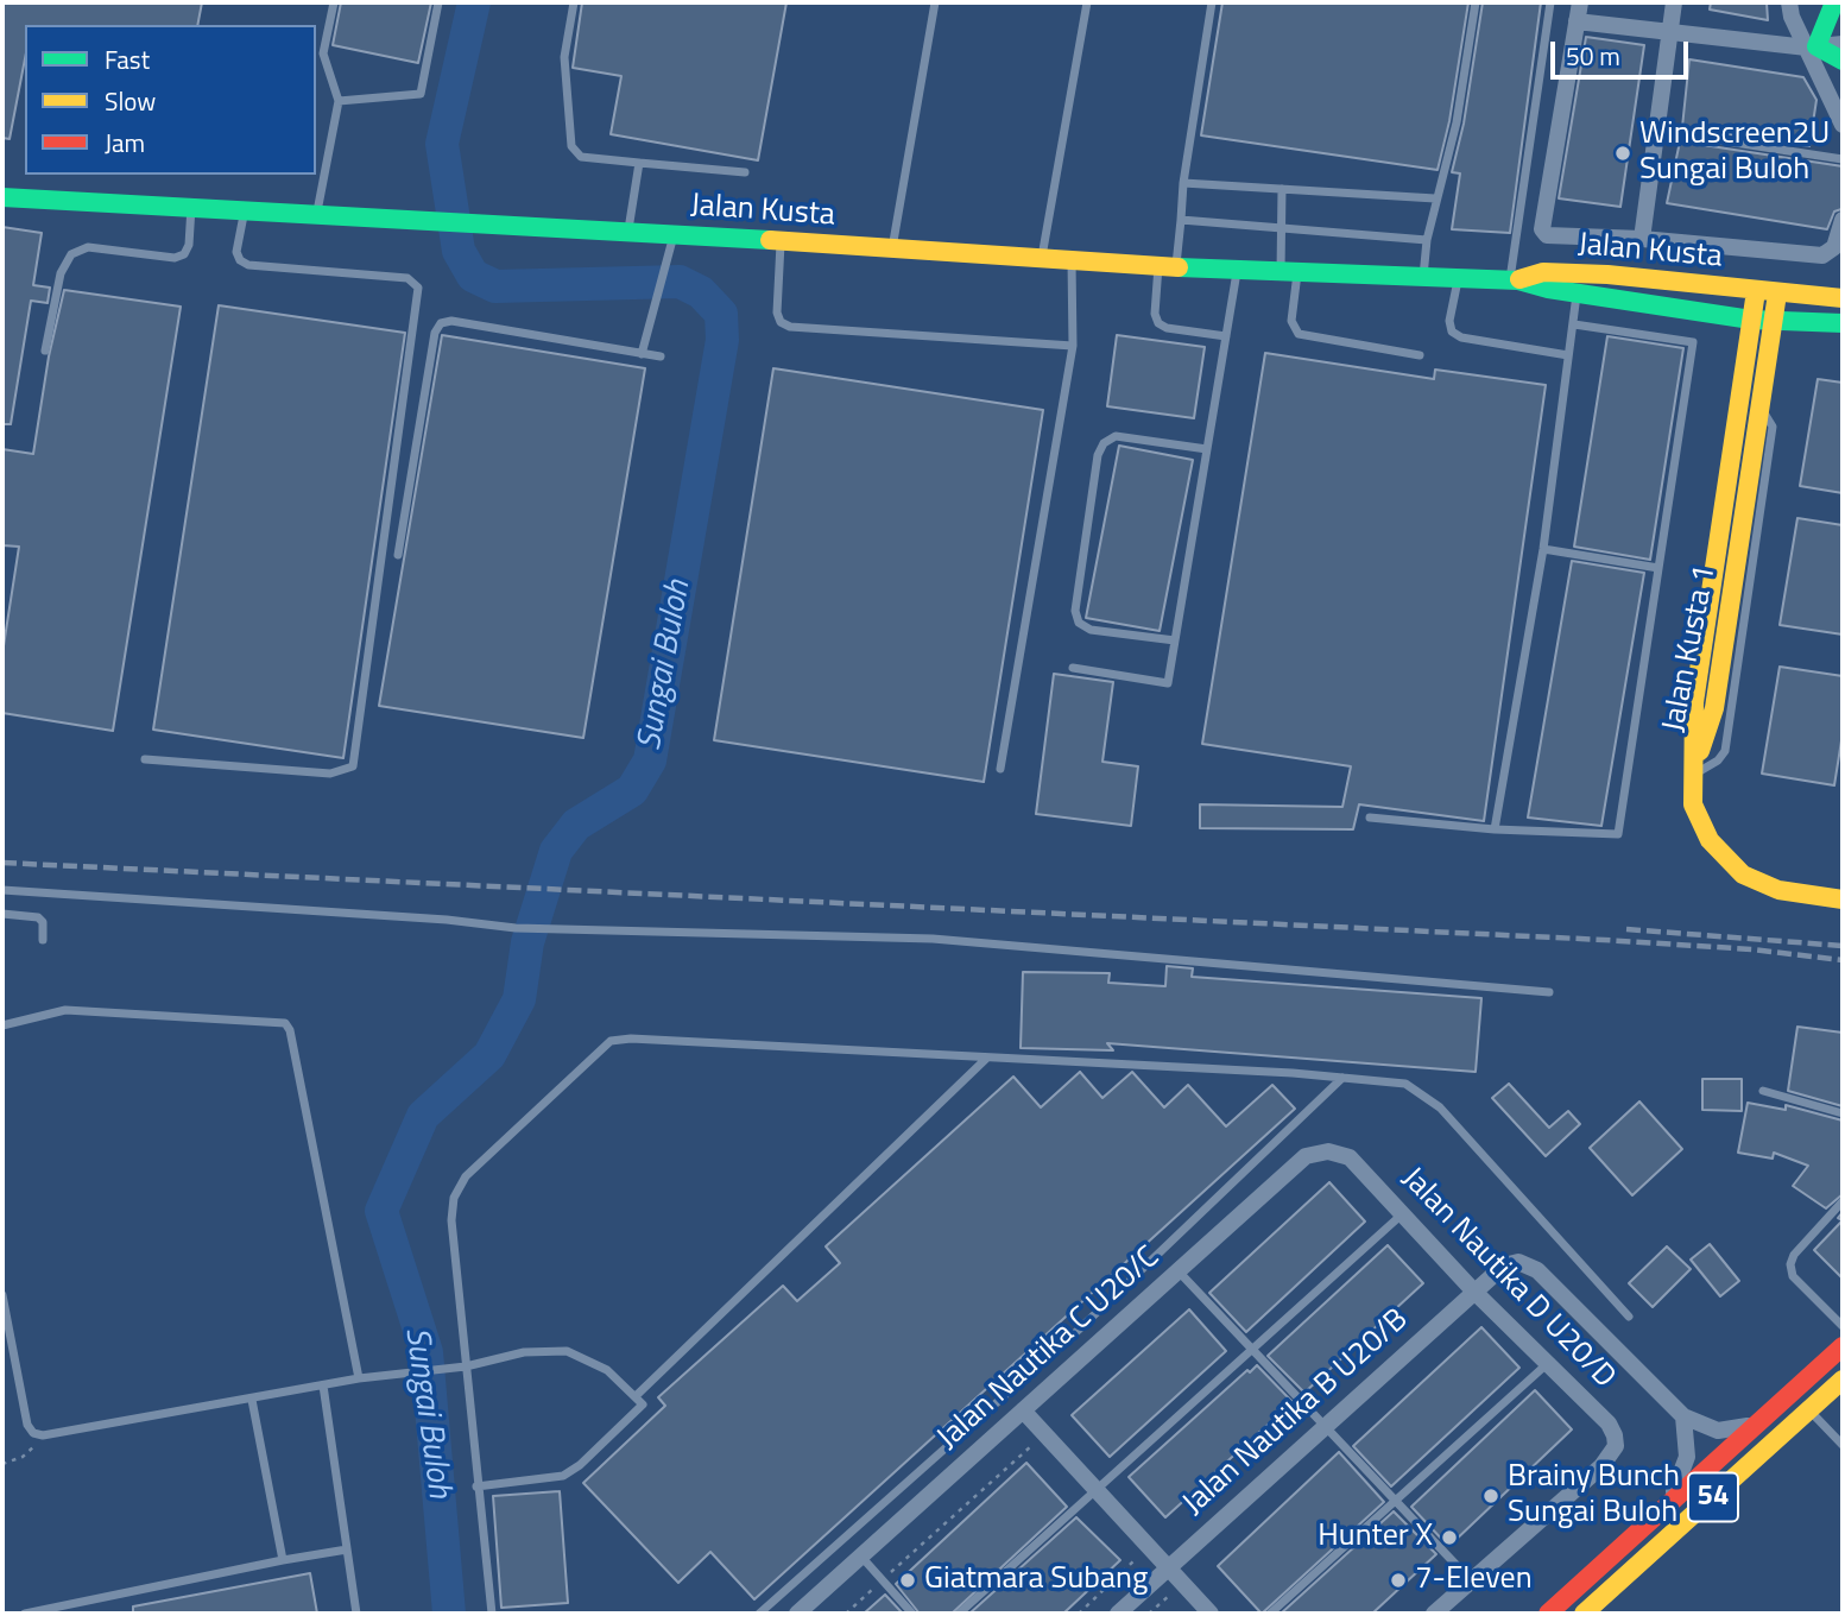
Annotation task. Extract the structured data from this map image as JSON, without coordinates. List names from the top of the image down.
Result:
{
  "streets": {
    "main road": ["Jalan Kusta", "Jalan Kusta 1", "54"],
    "street": ["Jalan Nautika D U20/D", "Jalan Nautika C U20/C", "Jalan Nautika B U20/B"]
  },
  "crossings": [
    ["Jalan Kusta", "Jalan Kusta 1"],
    ["Jalan Nautika D U20/D", "Jalan Nautika C U20/C"],
    ["Jalan Nautika D U20/D", "Jalan Nautika B U20/B"]
  ],
  "water": ["Sungai Buloh"],
  "places": [
    "Windscreen2U Sungai Buloh",
    "Brainy Bunch Sungai Buloh",
    "Hunter X",
    "Giatmara Subang",
    "7-Eleven"
  ],
  "legend": ["Fast", "Slow", "Jam"],
  "scale_bar": "50 m"
}
